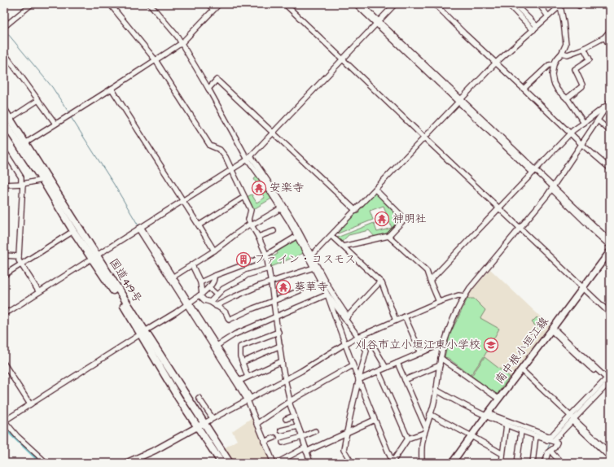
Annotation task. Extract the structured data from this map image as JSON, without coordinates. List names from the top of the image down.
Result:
{
  "streets": {
    "highway": ["国道419号"],
    "main road": ["南中根小垣江線"]
  },
  "places": {
    "temple": ["安楽寺", "神明社", "葵華寺"],
    "building": ["ファイン・コスモス"],
    "school or university": ["刈谷市立小垣江東小学校"]
  }
}
